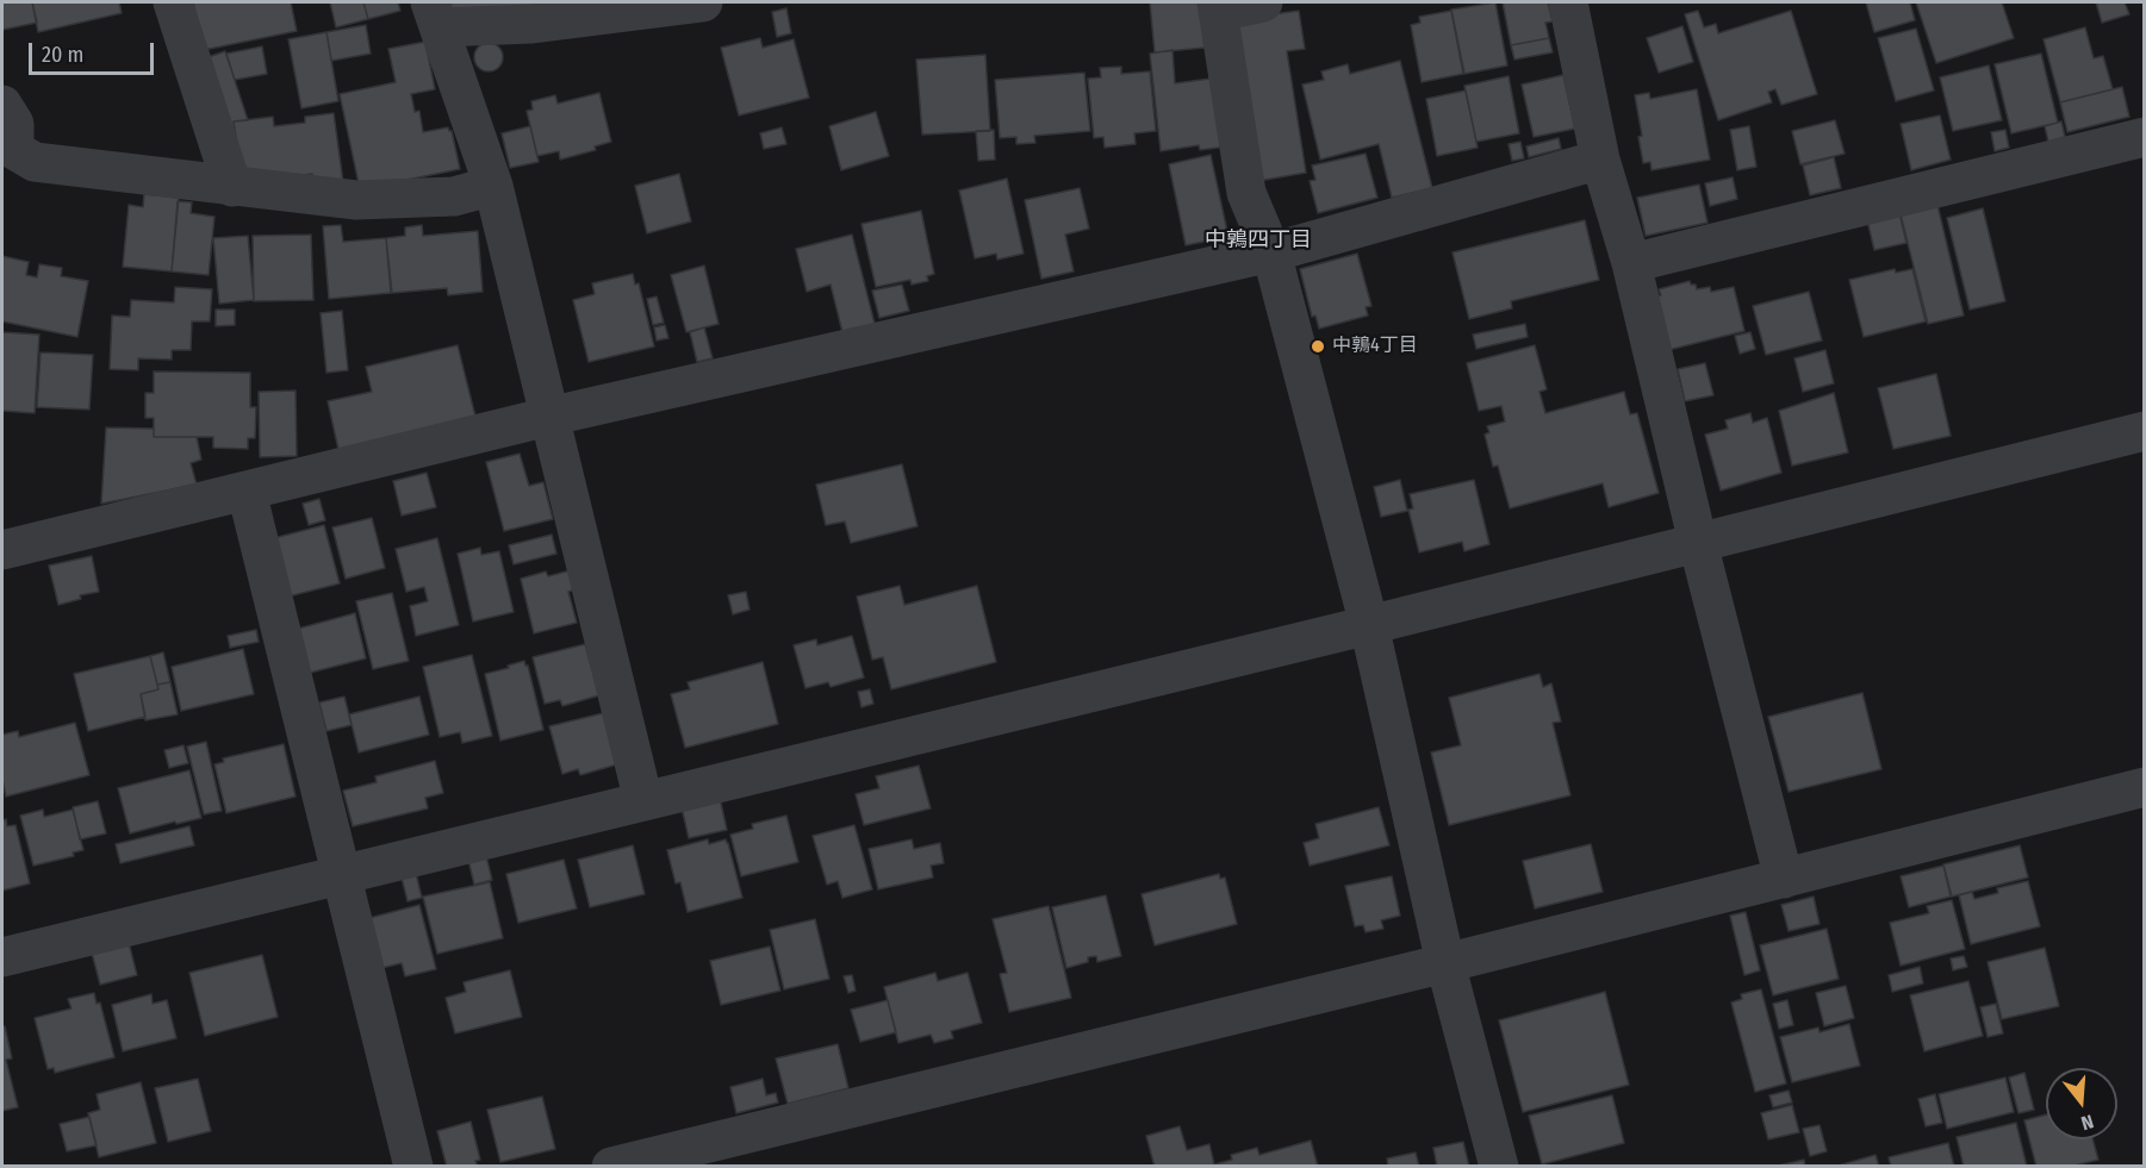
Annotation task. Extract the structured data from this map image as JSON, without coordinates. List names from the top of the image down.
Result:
{
  "districts": ["中鶉四丁目"],
  "places": ["中鶉4丁目"],
  "scale_bar": "20 m",
  "north": "bottom"
}
